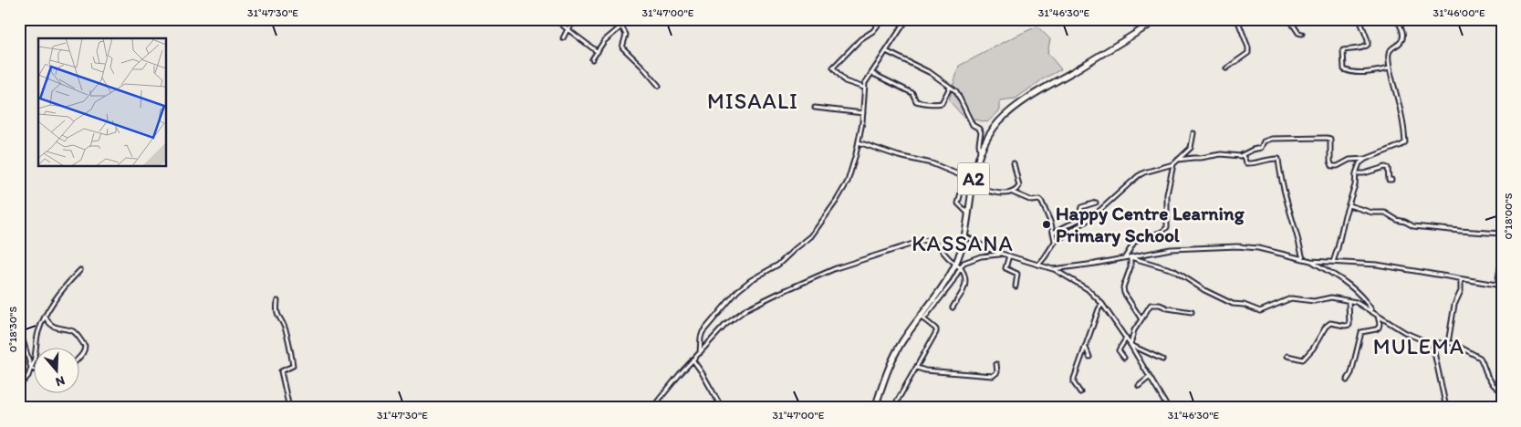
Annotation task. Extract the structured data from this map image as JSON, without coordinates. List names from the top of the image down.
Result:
{
  "streets": {
    "main road": ["A2"]
  },
  "districts": ["MISAALI", "KASSANA", "MULEMA"],
  "places": ["Happy Centre Learning Primary School"],
  "north": "bottom",
  "coordinates": [
    "31°47'30\"E",
    "31°47'00\"E",
    "31°46'30\"E",
    "31°46'00\"E",
    "0°18'00\"S",
    "0°18'30\"S"
  ]
}
